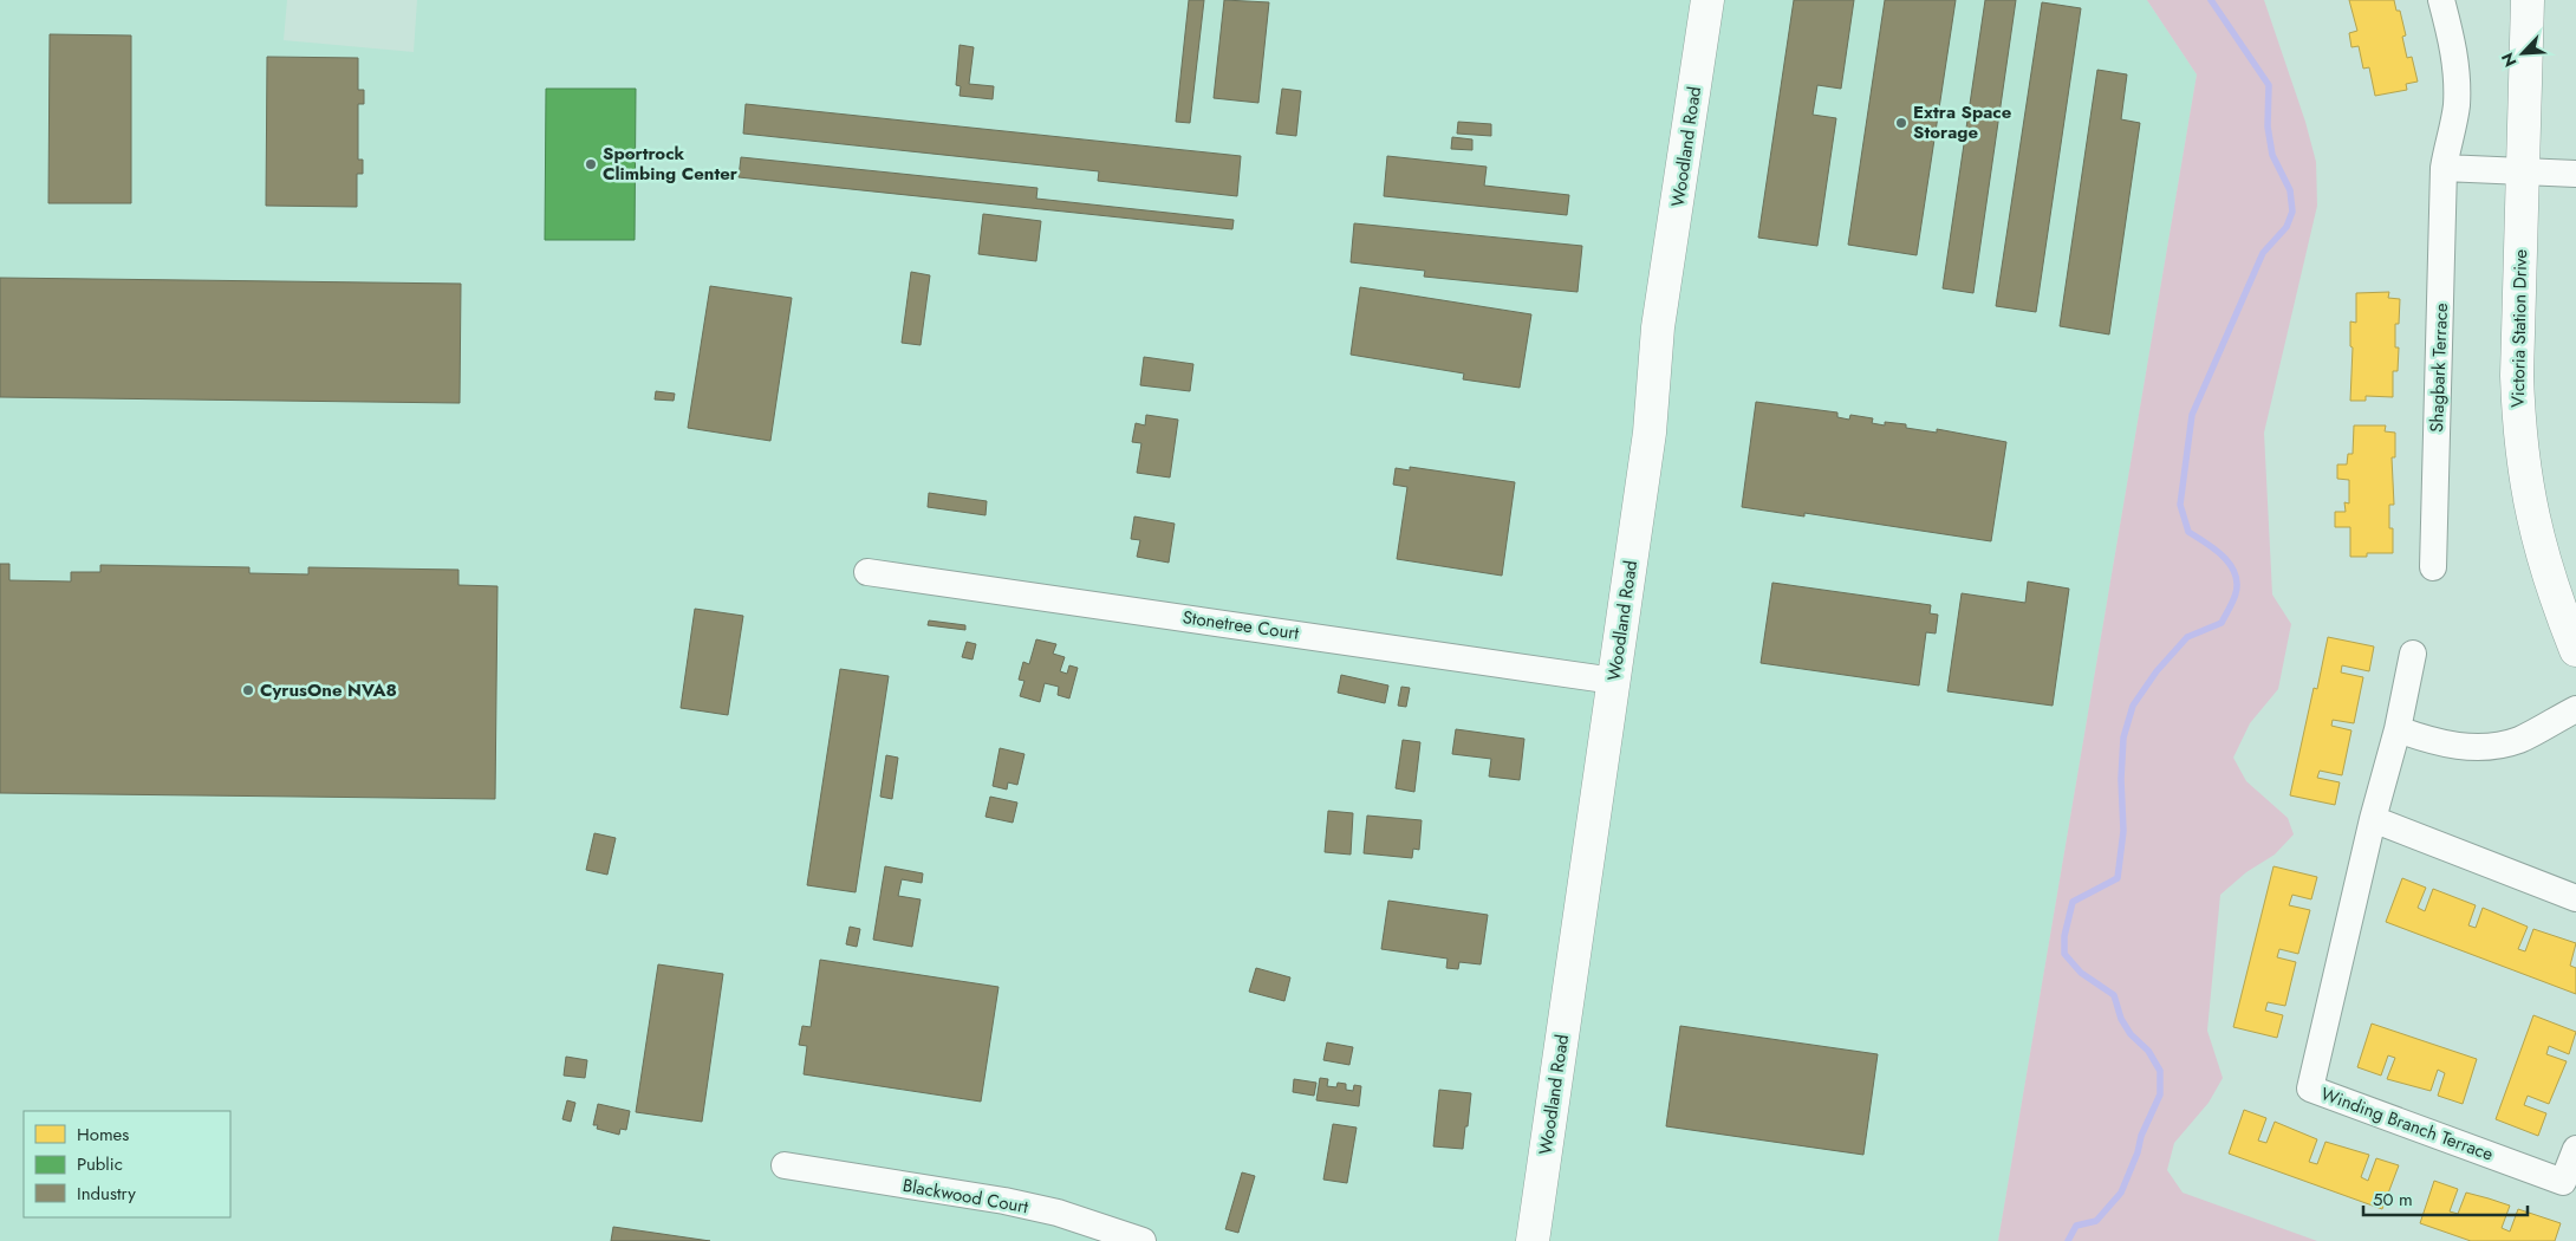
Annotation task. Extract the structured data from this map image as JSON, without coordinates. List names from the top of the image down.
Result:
{
  "streets": {
    "street": [
      "Woodland Road",
      "Victoria Station Drive",
      "Shagbark Terrace",
      "Stonetree Court",
      "Winding Branch Terrace",
      "Blackwood Court"
    ]
  },
  "crossings": [
    ["Woodland Road", "Stonetree Court"]
  ],
  "places": ["Extra Space Storage", "Sportrock Climbing Center", "CyrusOne NVA8"],
  "legend": ["Homes", "Public", "Industry"],
  "scale_bar": "50 m",
  "north": "bottom left"
}
